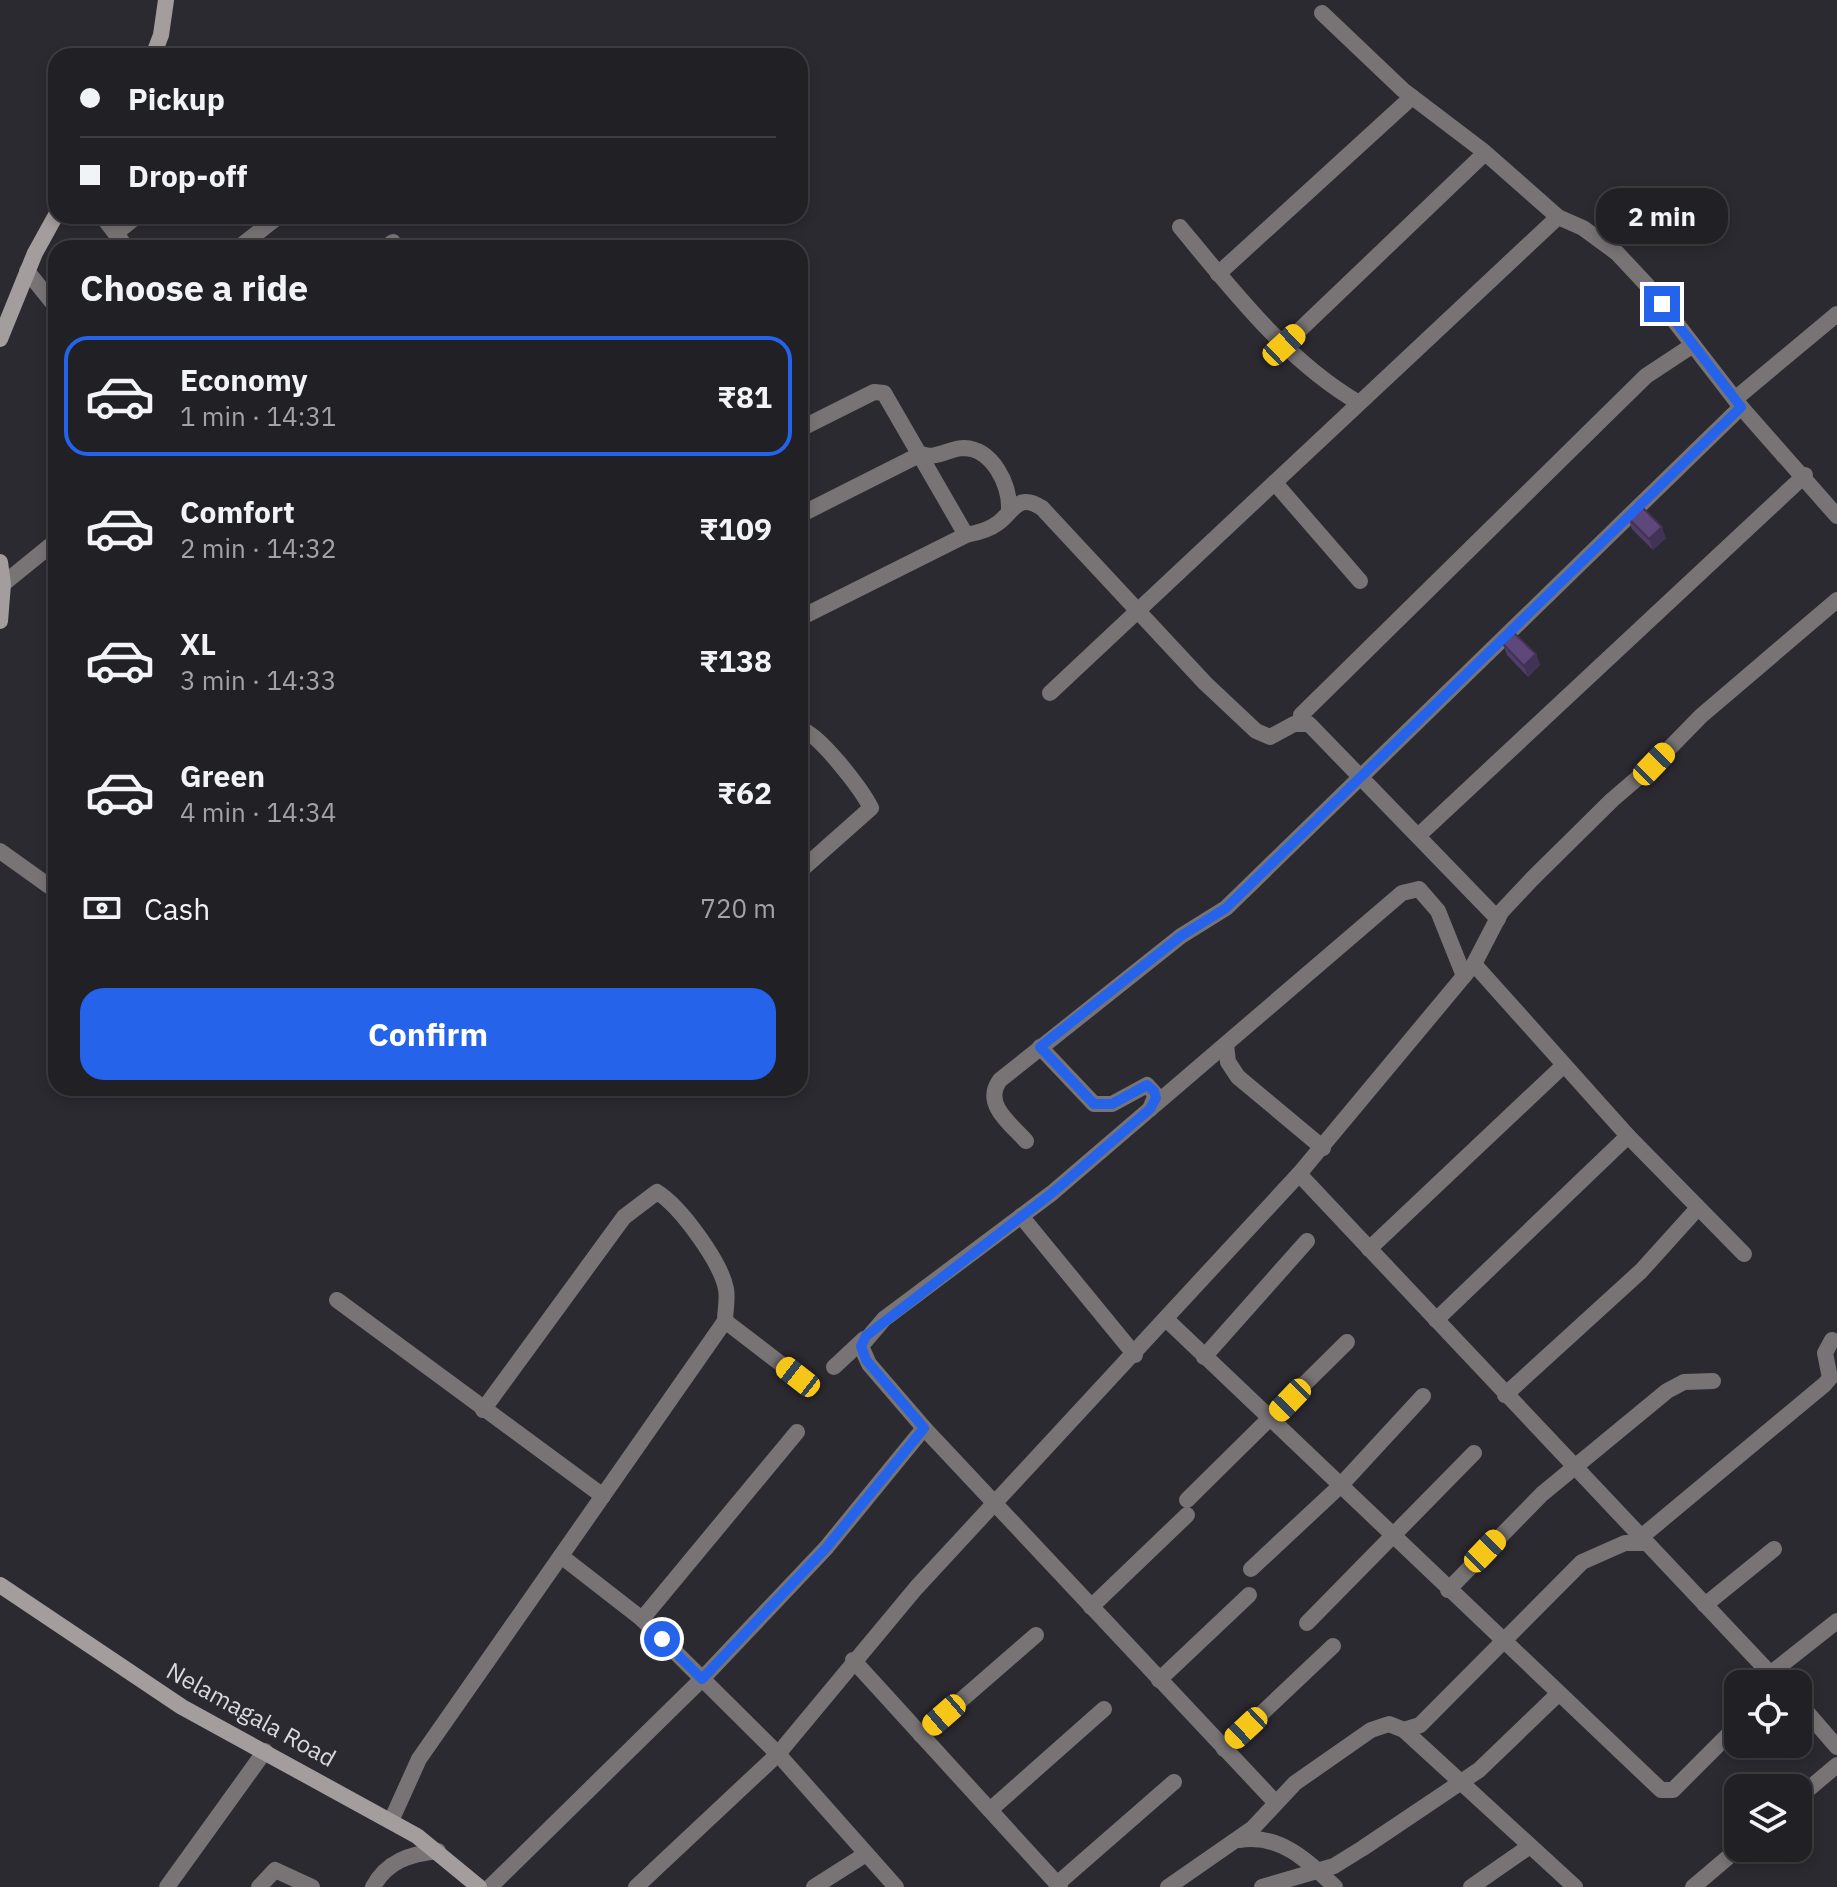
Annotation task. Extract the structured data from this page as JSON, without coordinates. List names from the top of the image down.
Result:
{
  "streets": {
    "street": ["Nelamagala Road"]
  },
  "page": {
    "banner": ["Pickup", "Drop-off"],
    "bubble": "2 min",
    "heading": "Choose a ride",
    "list": [
      {
        "name": "Economy",
        "note": "1 min · 14:31",
        "value": "₹81"
      },
      {
        "name": "Comfort",
        "note": "2 min · 14:32",
        "value": "₹109"
      },
      {
        "name": "XL",
        "note": "3 min · 14:33",
        "value": "₹138"
      },
      {
        "name": "Green",
        "note": "4 min · 14:34",
        "value": "₹62"
      }
    ],
    "pay": ["Cash", "720 m"],
    "buttons": "Confirm"
  }
}
